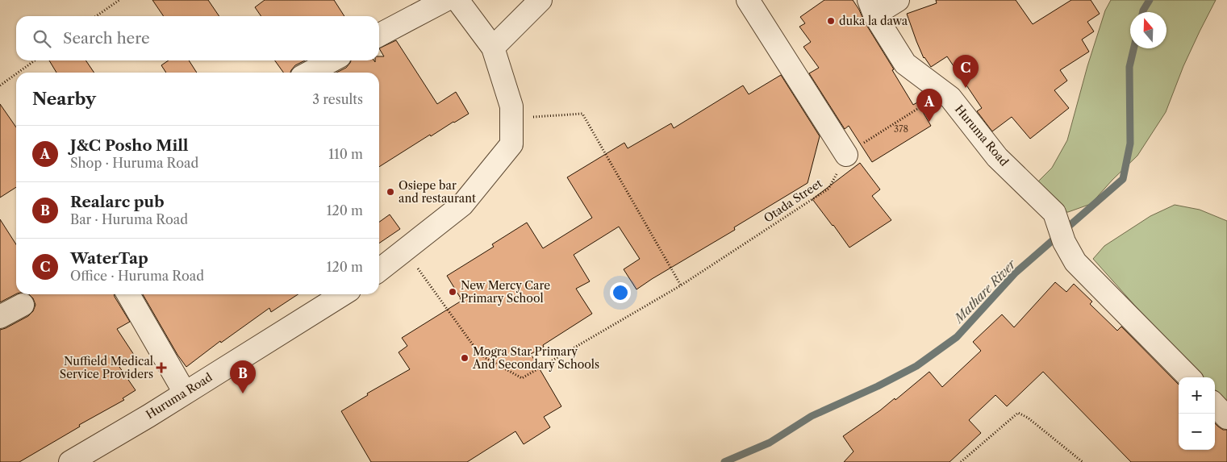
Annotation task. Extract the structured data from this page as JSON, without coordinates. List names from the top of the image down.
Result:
{
  "streets": {
    "street": ["Huruma Road"],
    "path": ["Otada Street"]
  },
  "water": ["Mathare River"],
  "places": {
    "other": [
      "duka la dawa",
      "Osiepe bar and restaurant",
      "New Mercy Care Primary School",
      "Mogra Star Primary And Secondary Schools"
    ],
    "health": ["Nuffield Medical Service Providers"]
  },
  "house_numbers": ["378"],
  "north": "top",
  "page": {
    "search": "Search here",
    "pins": ["C", "A", "B"],
    "heading": ["Nearby", "3 results"],
    "list": [
      {
        "mark": "A",
        "name": "J&C Posho Mill",
        "note": "Shop · Huruma Road",
        "value": "110 m"
      },
      {
        "mark": "B",
        "name": "Realarc pub",
        "note": "Bar · Huruma Road",
        "value": "120 m"
      },
      {
        "mark": "C",
        "name": "WaterTap",
        "note": "Office · Huruma Road",
        "value": "120 m"
      }
    ],
    "map_buttons": ["+", "−"]
  }
}
